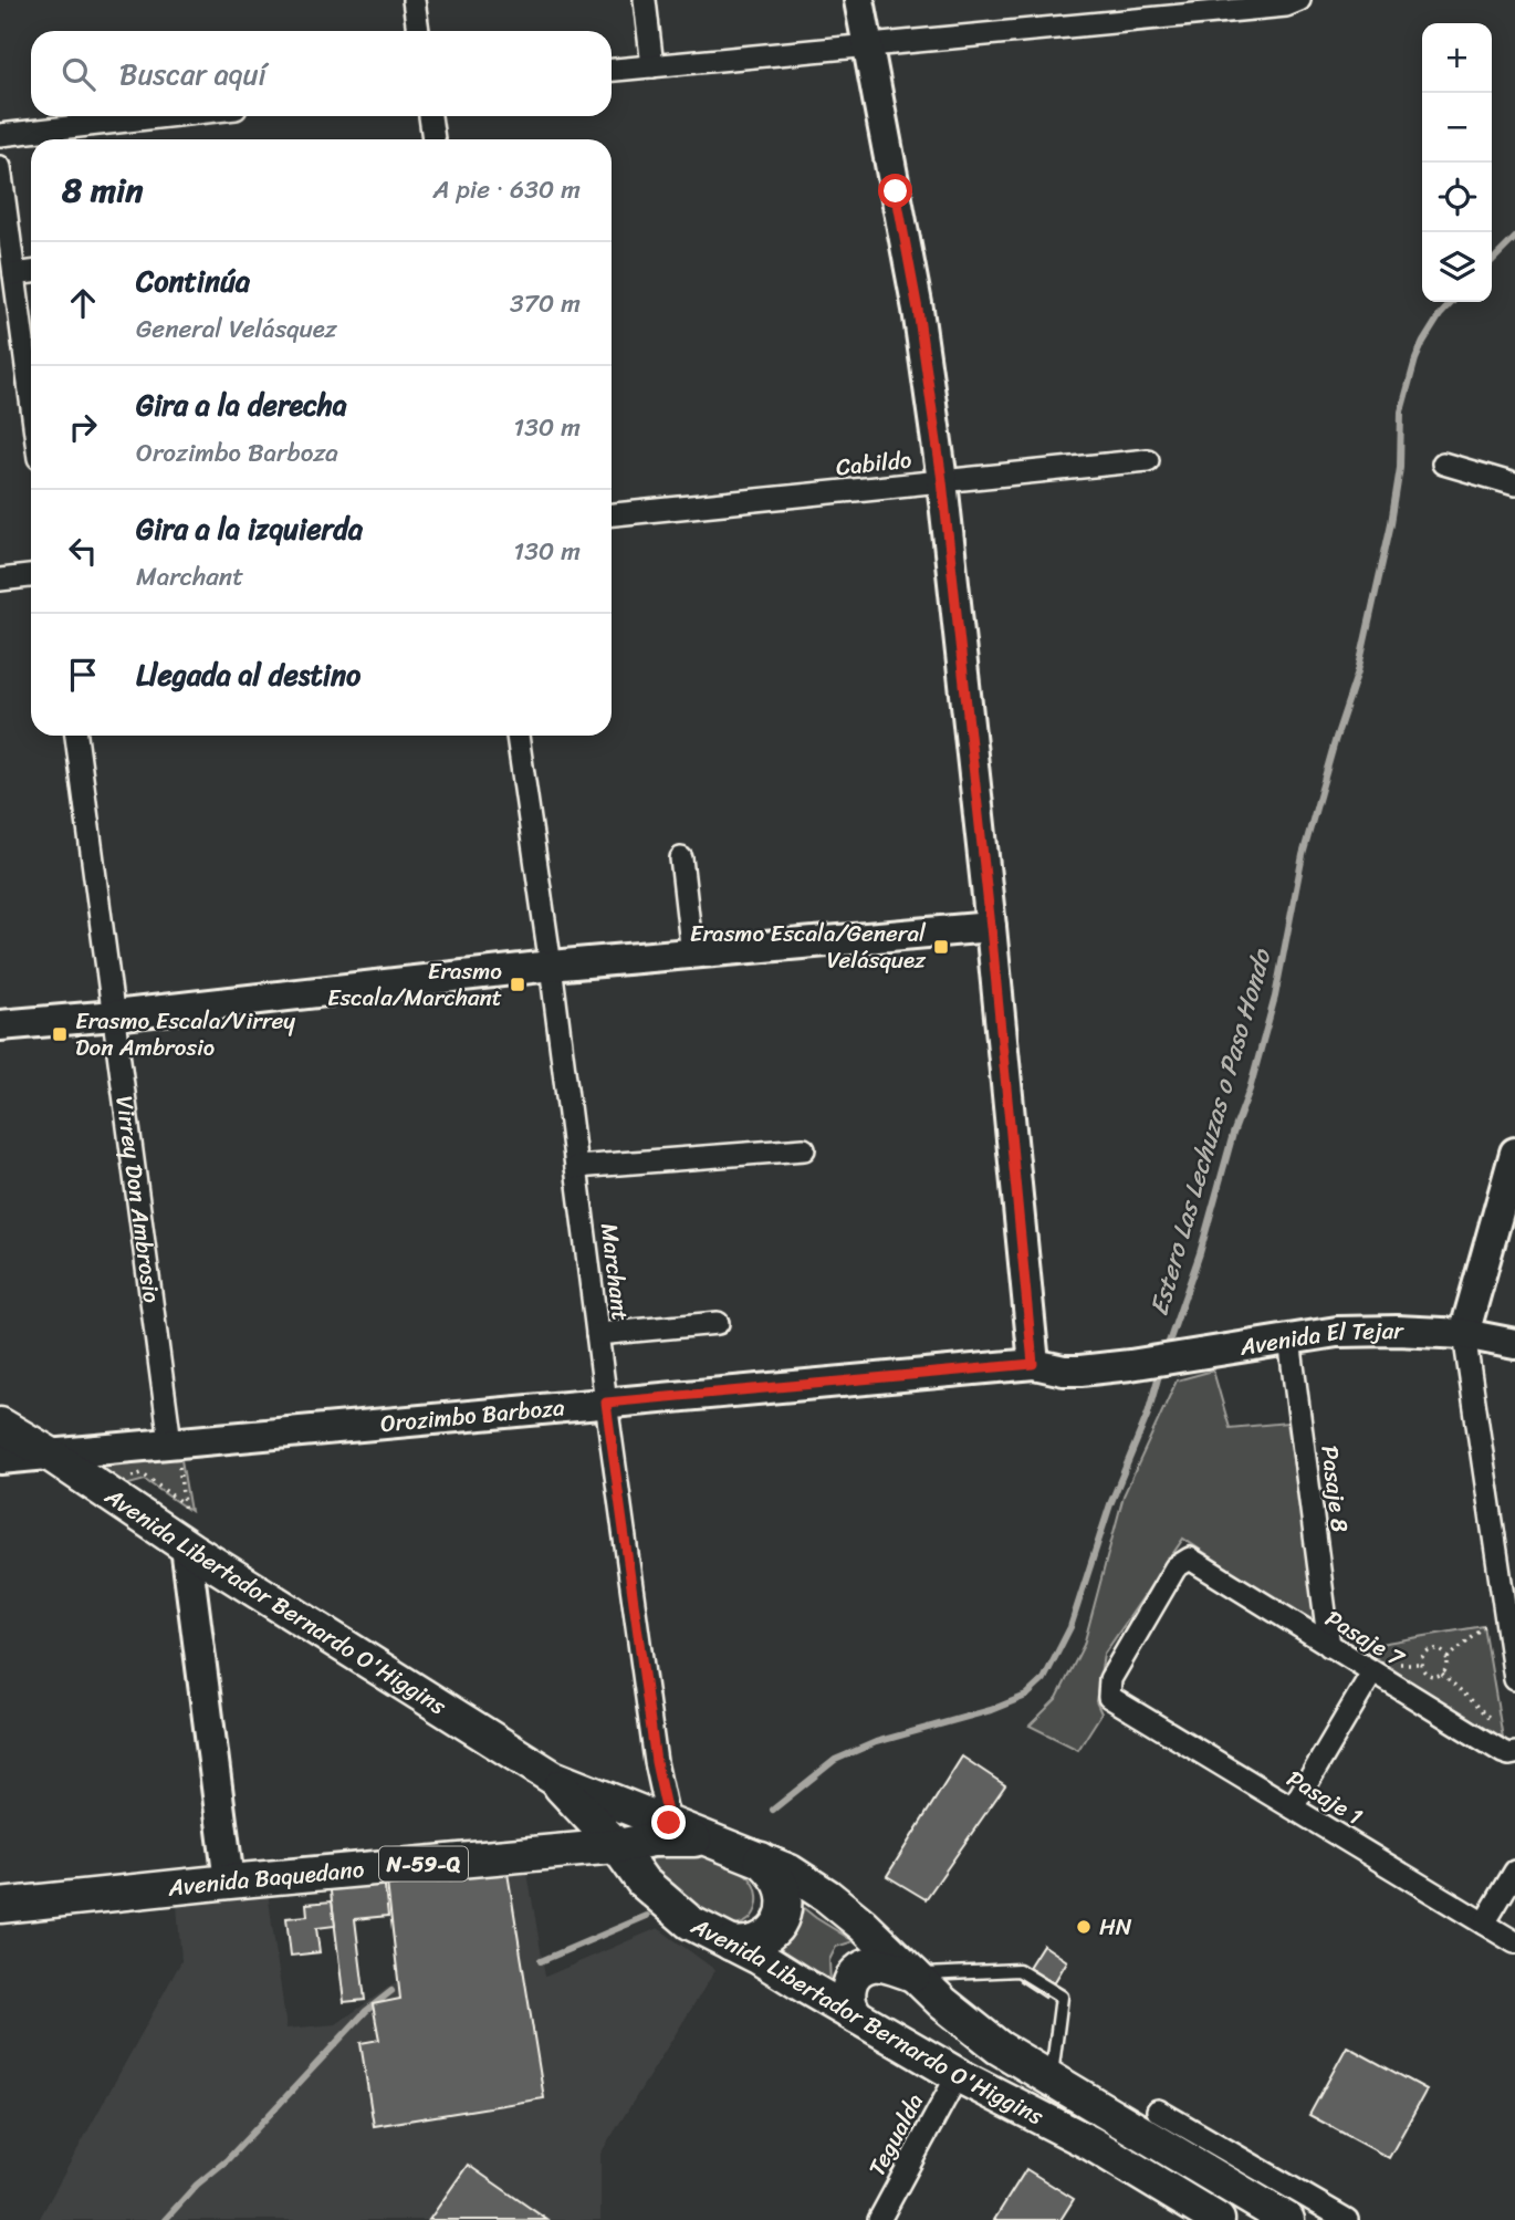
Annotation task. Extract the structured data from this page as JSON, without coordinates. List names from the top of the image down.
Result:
{
  "streets": {
    "main road": ["Avenida Libertador Bernardo O'Higgins", "N-59-Q", "Avenida Baquedano"],
    "street": [
      "Cabildo",
      "Virrey Don Ambrosio",
      "Marchant",
      "Avenida El Tejar",
      "Orozimbo Barboza",
      "Pasaje 8",
      "Pasaje 7",
      "Pasaje 1",
      "Tegualda"
    ]
  },
  "crossings": [
    ["Virrey Don Ambrosio", "Orozimbo Barboza"],
    ["Marchant", "Orozimbo Barboza"],
    ["Marchant", "Avenida Libertador Bernardo O'Higgins"],
    ["Avenida El Tejar", "Orozimbo Barboza"],
    ["Avenida El Tejar", "Pasaje 8"],
    ["Orozimbo Barboza", "Avenida Libertador Bernardo O'Higgins"],
    ["Pasaje 8", "Pasaje 7"],
    ["Avenida Libertador Bernardo O'Higgins", "Avenida Baquedano"],
    ["Avenida Libertador Bernardo O'Higgins", "Tegualda"],
    ["Pasaje 7", "Pasaje 1"]
  ],
  "water": ["Estero Las Lechuzas o Paso Hondo"],
  "places": {
    "transit": ["Erasmo Escala/General Velásquez", "Erasmo Escala/Marchant", "Erasmo Escala/Virrey Don Ambrosio"],
    "other": ["HN"]
  },
  "page": {
    "map_buttons": ["+", "−"],
    "search": "Buscar aquí",
    "heading": ["8 min", "A pie · 630 m"],
    "list": [
      ["Continúa", "General Velásquez", "370 m"],
      ["Gira a la derecha", "Orozimbo Barboza", "130 m"],
      ["Gira a la izquierda", "Marchant", "130 m"],
      "Llegada al destino"
    ]
  }
}
